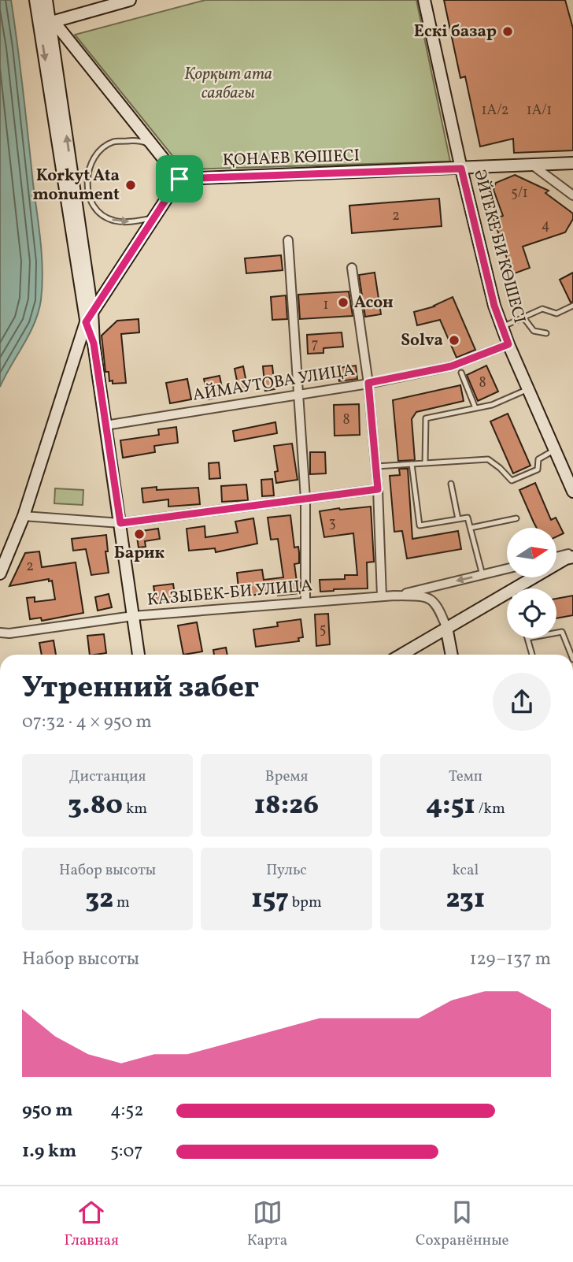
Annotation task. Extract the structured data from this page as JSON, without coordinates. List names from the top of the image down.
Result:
{
  "streets": {
    "street": [
      "ҚОНАЕВ КӨШЕСІ",
      "ӘЙТЕКЕ БИ КӨШЕСІ",
      "АЙМАУТОВА УЛИЦА",
      "КАЗЫБЕК-БИ УЛИЦА"
    ]
  },
  "crossings": [
    ["ҚОНАЕВ КӨШЕСІ", "ӘЙТЕКЕ БИ КӨШЕСІ"],
    ["ӘЙТЕКЕ БИ КӨШЕСІ", "АЙМАУТОВА УЛИЦА"]
  ],
  "parks": ["Қорқыт ата саябағы"],
  "places": [
    "Ескі базар",
    "Korkyt Ata monument",
    "Асон",
    "Solva",
    "Барик"
  ],
  "house_numbers": [
    "1А/2",
    "1А/1",
    "5/1",
    "2",
    "4",
    "1",
    "7",
    "8",
    "8",
    "3",
    "2",
    "5"
  ],
  "north": "right",
  "page": {
    "heading": ["Утренний забег", "07:32 · 4 × 950 m"],
    "stats": [
      ["Дистанция", "3.80 km"],
      ["Время", "18:26"],
      ["Темп", "4:51 /km"],
      ["Набор высоты", "32 m"],
      ["Пульс", "157 bpm"],
      ["kcal", "231"]
    ],
    "chart": ["Набор высоты", "129–137 m"],
    "list": [
      {
        "name": "950 m",
        "note": "4:52"
      },
      {
        "name": "1.9 km",
        "note": "5:07"
      }
    ],
    "tabs": ["Главная", "Карта", "Сохранённые"]
  }
}
